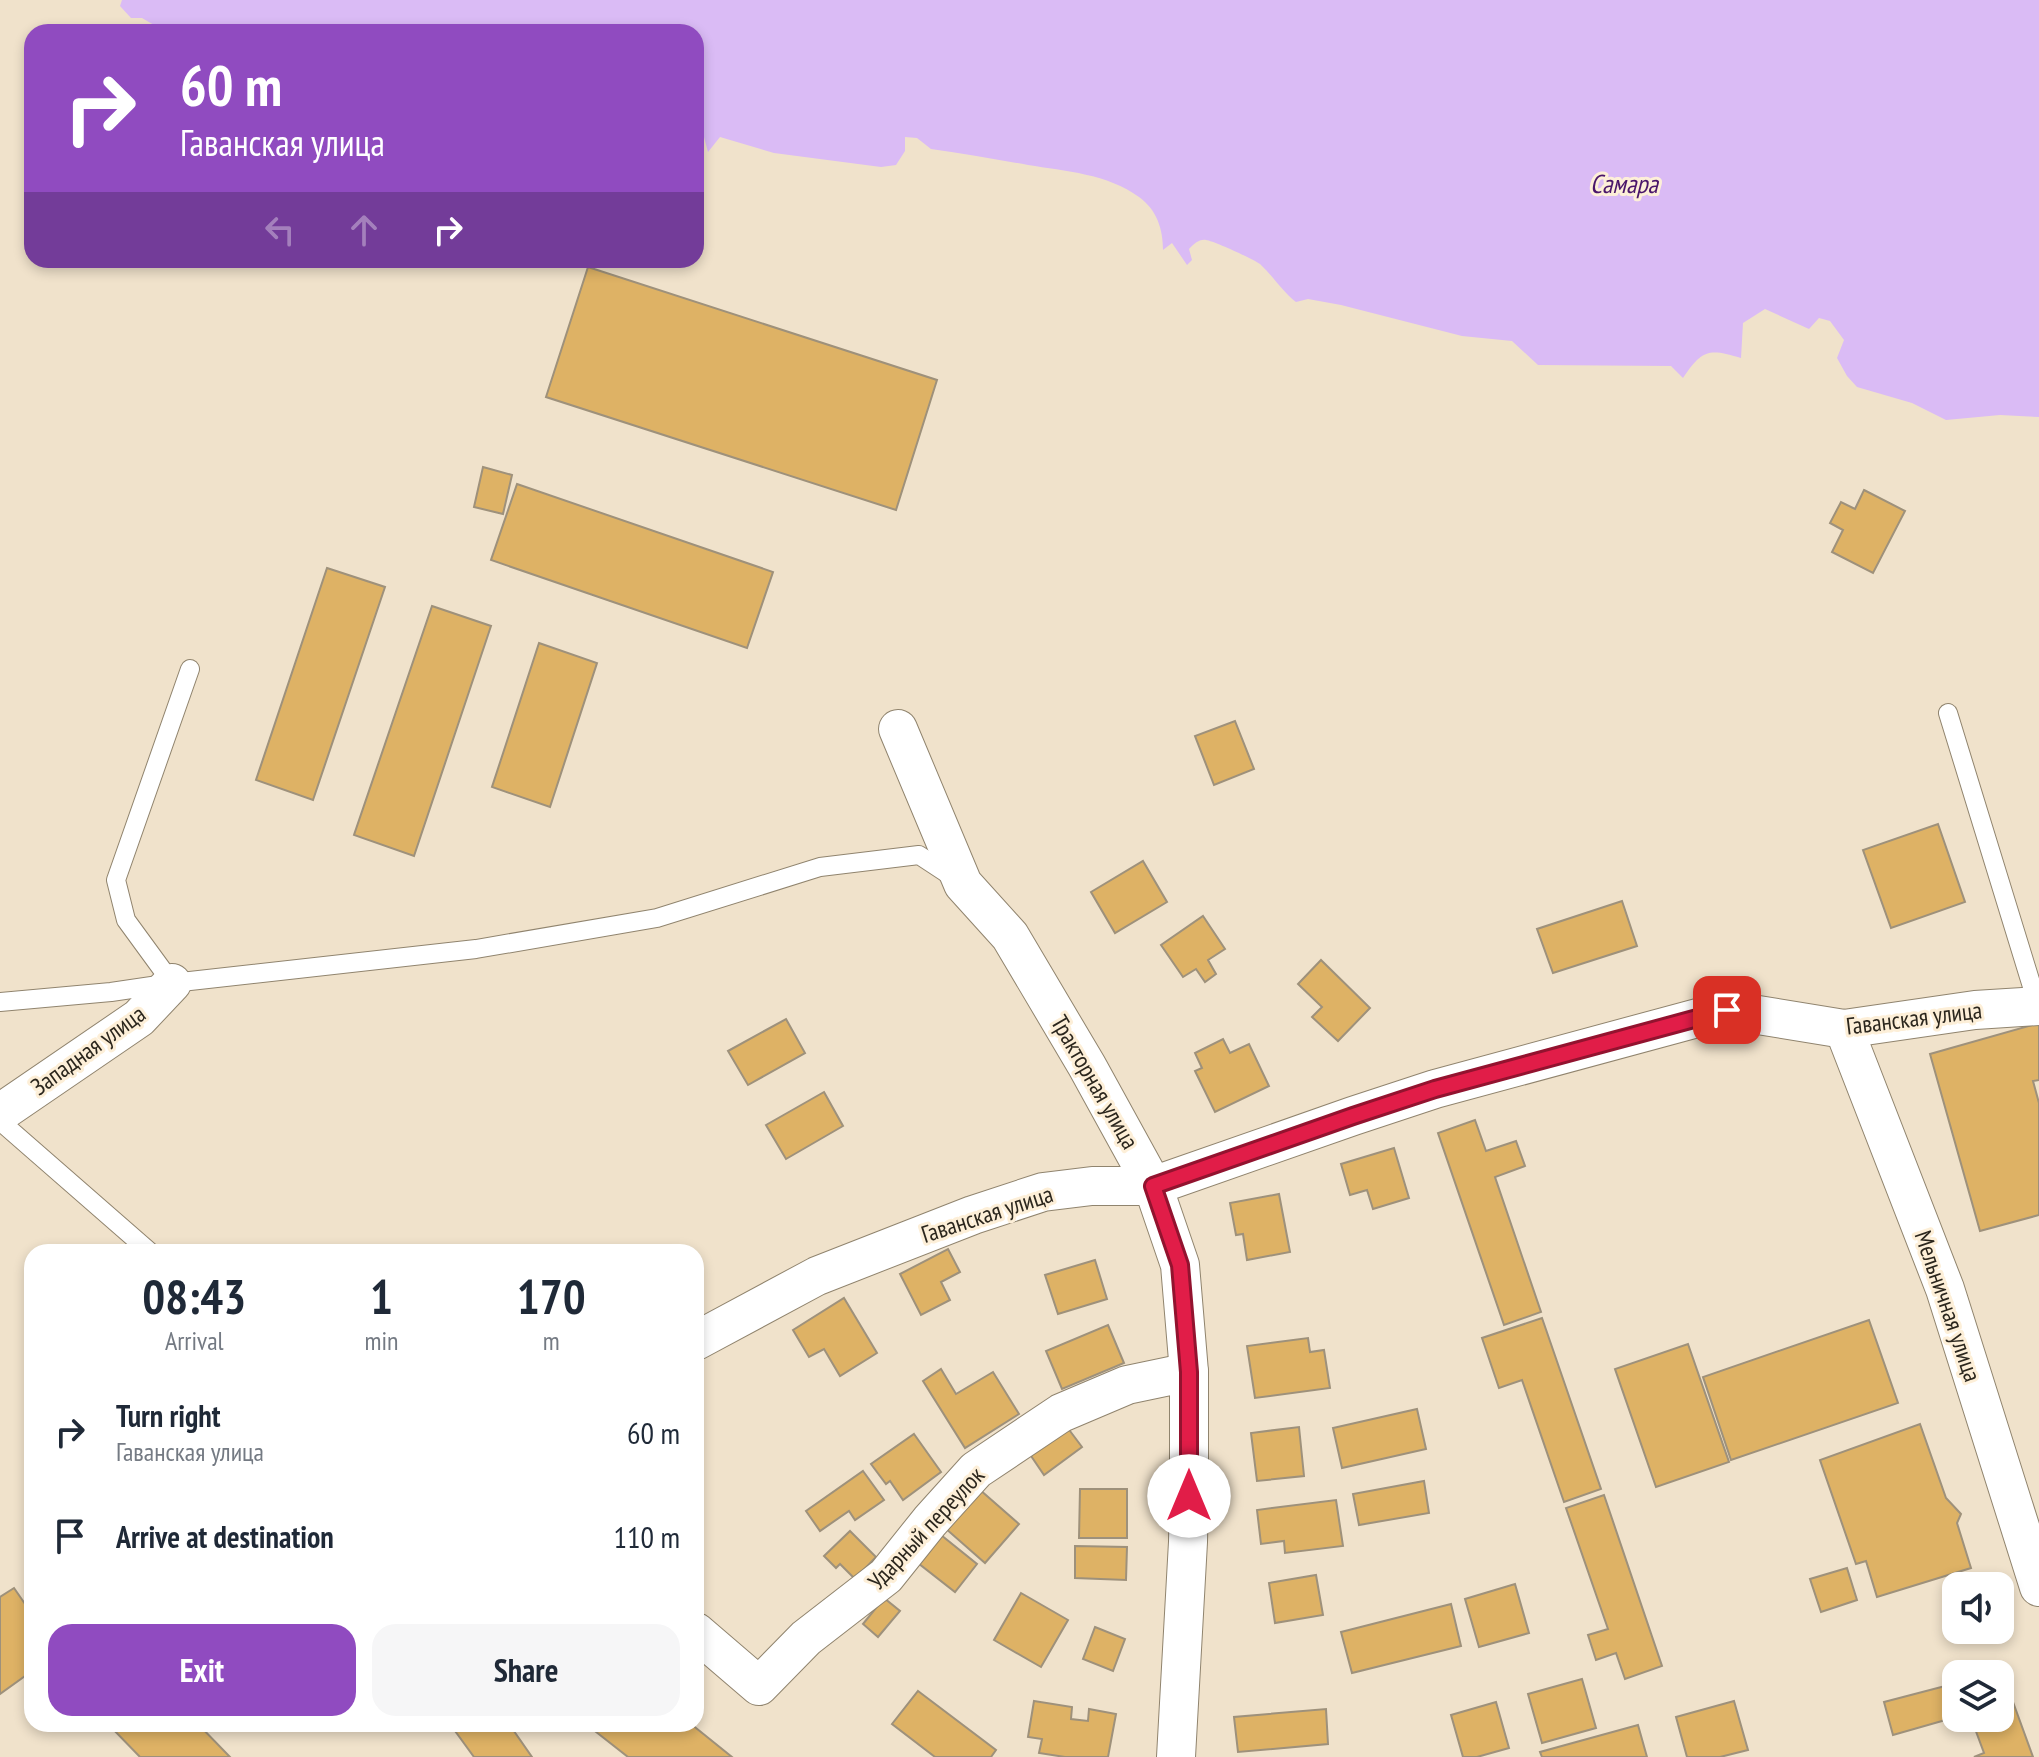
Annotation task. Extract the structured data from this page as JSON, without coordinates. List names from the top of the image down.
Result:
{
  "streets": {
    "street": [
      "Гаванская улица",
      "Западная улица",
      "Тракторная улица",
      "Мельничная улица",
      "Ударный переулок"
    ]
  },
  "crossings": [
    ["Гаванская улица", "Тракторная улица"],
    ["Гаванская улица", "Мельничная улица"],
    ["Тракторная улица", "Ударный переулок"]
  ],
  "water": ["Самара"],
  "page": {
    "turn": ["60 m", "Гаванская улица"],
    "eta": [
      "08:43",
      "Arrival",
      "1",
      "min",
      "170",
      "m"
    ],
    "list": [
      {
        "name": "Turn right",
        "note": "Гаванская улица",
        "value": "60 m"
      },
      {
        "name": "Arrive at destination",
        "value": "110 m"
      }
    ],
    "buttons": ["Exit", "Share"]
  }
}
